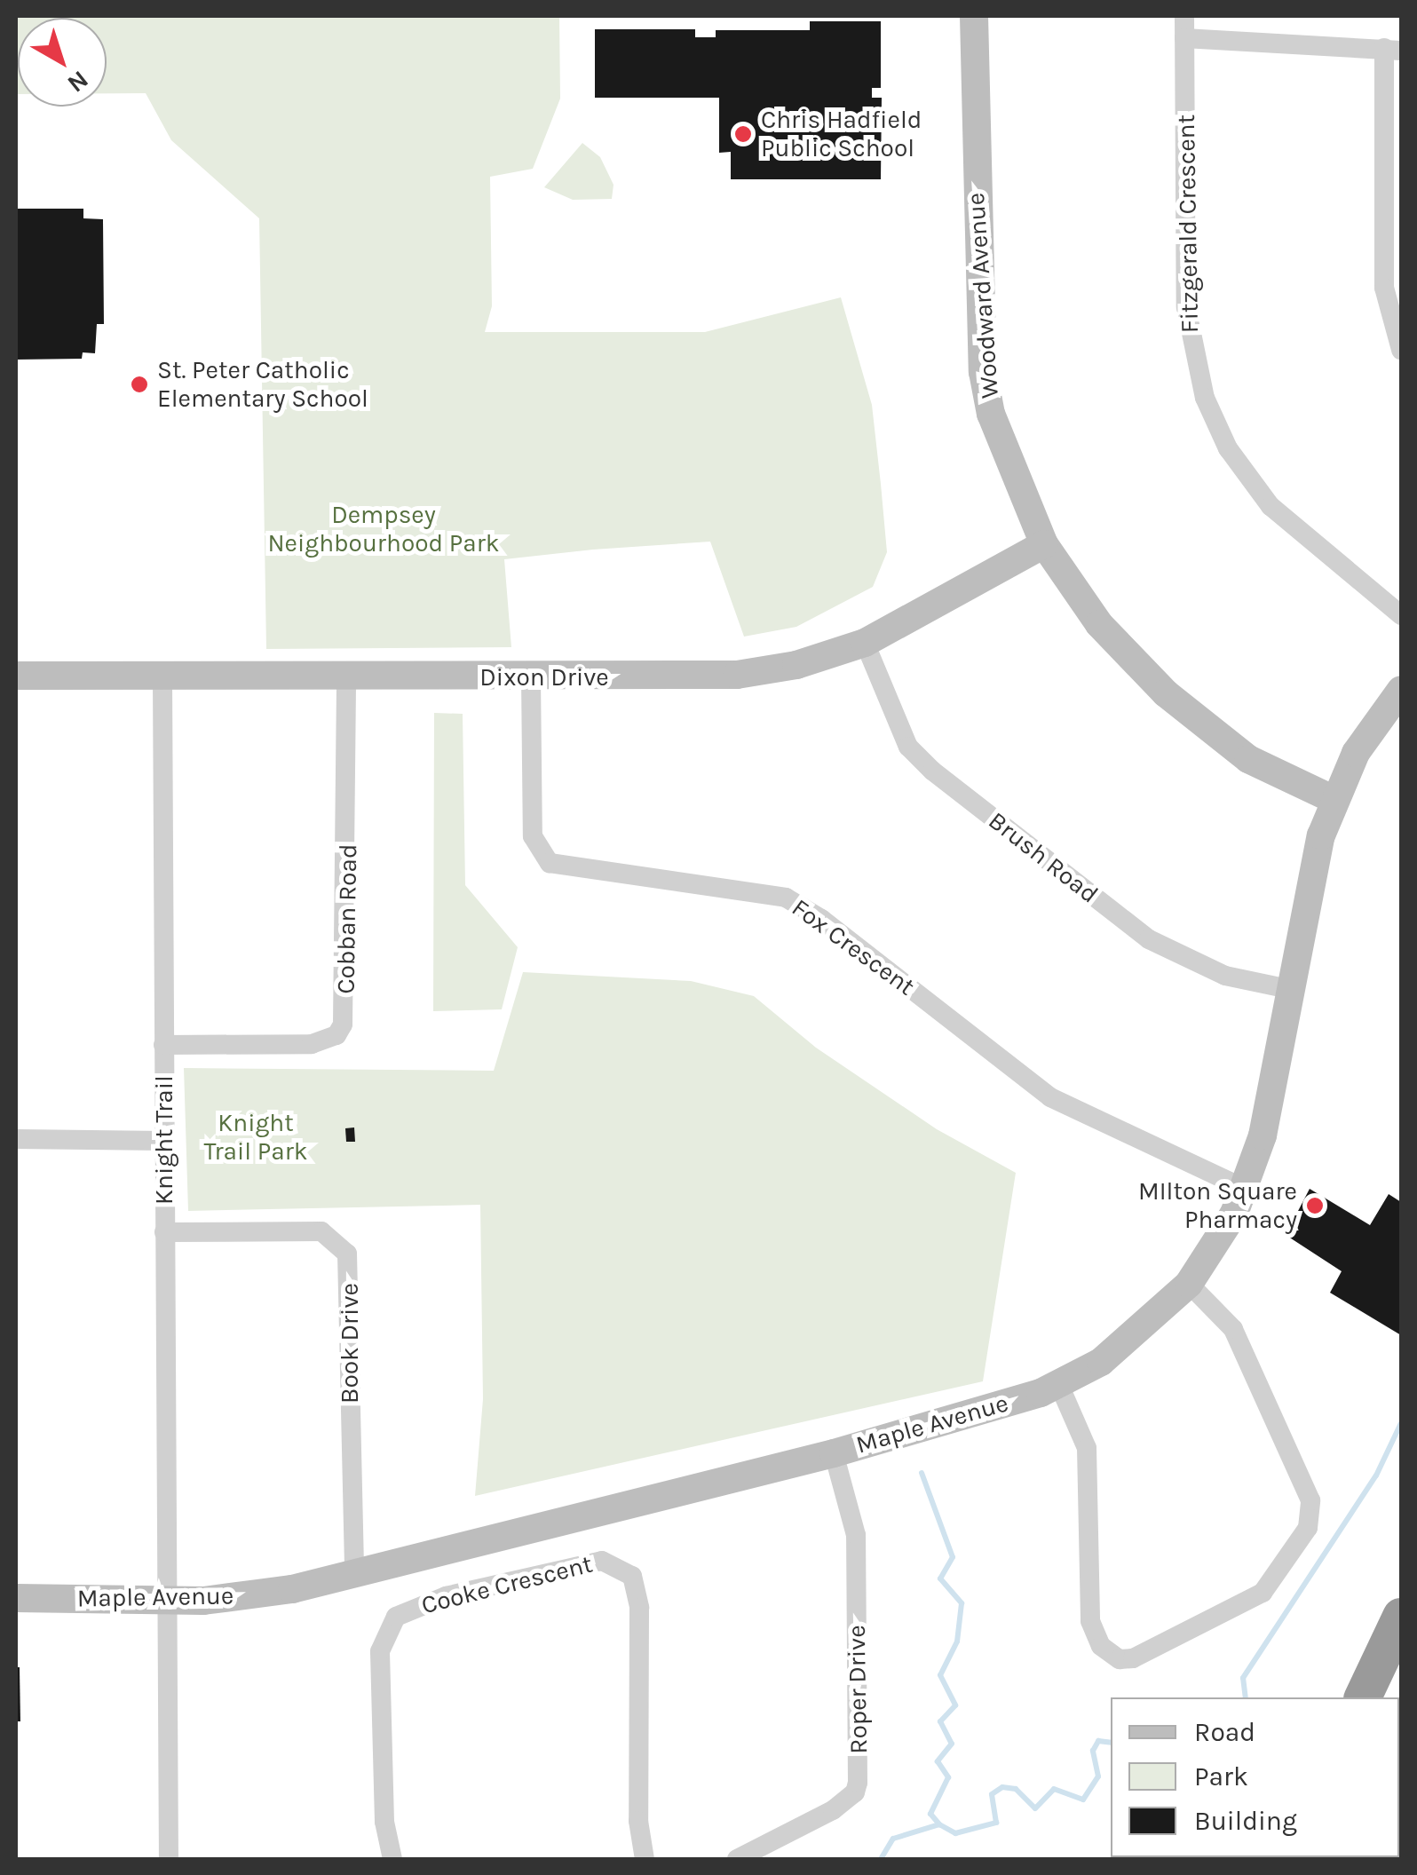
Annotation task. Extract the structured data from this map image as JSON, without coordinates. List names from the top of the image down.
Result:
{
  "streets": {
    "street": [
      "Fitzgerald Crescent",
      "Woodward Avenue",
      "Dixon Drive",
      "Brush Road",
      "Cobban Road",
      "Fox Crescent",
      "Knight Trail",
      "Book Drive",
      "Maple Avenue",
      "Cooke Crescent",
      "Roper Drive"
    ]
  },
  "crossings": [
    ["Woodward Avenue", "Dixon Drive"],
    ["Woodward Avenue", "Maple Avenue"],
    ["Dixon Drive", "Brush Road"],
    ["Dixon Drive", "Cobban Road"],
    ["Dixon Drive", "Fox Crescent"],
    ["Dixon Drive", "Knight Trail"],
    ["Brush Road", "Maple Avenue"],
    ["Cobban Road", "Knight Trail"],
    ["Fox Crescent", "Maple Avenue"],
    ["Knight Trail", "Book Drive"],
    ["Knight Trail", "Maple Avenue"],
    ["Book Drive", "Maple Avenue"],
    ["Maple Avenue", "Roper Drive"]
  ],
  "parks": ["Dempsey Neighbourhood Park", "Knight Trail Park"],
  "places": ["Chris Hadfield Public School", "St. Peter Catholic Elementary School", "MIlton Square Pharmacy"],
  "legend": ["Road", "Park", "Building"],
  "north": "bottom right"
}
